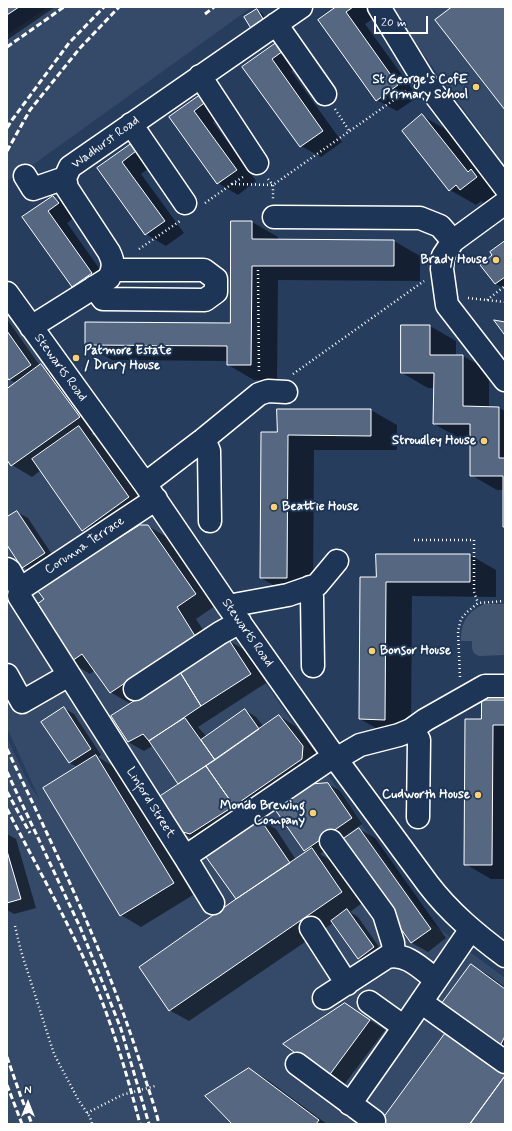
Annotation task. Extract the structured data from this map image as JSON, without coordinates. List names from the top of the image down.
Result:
{
  "streets": {
    "street": [
      "Wadhurst Road",
      "Stewarts Road",
      "Corunna Terrace",
      "Linford Street"
    ]
  },
  "crossings": [
    ["Stewarts Road", "Corunna Terrace"],
    ["Corunna Terrace", "Linford Street"]
  ],
  "places": [
    "St George's CofE Primary School",
    "Brady House",
    "Patmore Estate / Drury House",
    "Stroudley House",
    "Beattie House",
    "Bonsor House",
    "Cudworth House",
    "Mondo Brewing Company"
  ],
  "scale_bar": "20 m",
  "north": "top"
}
